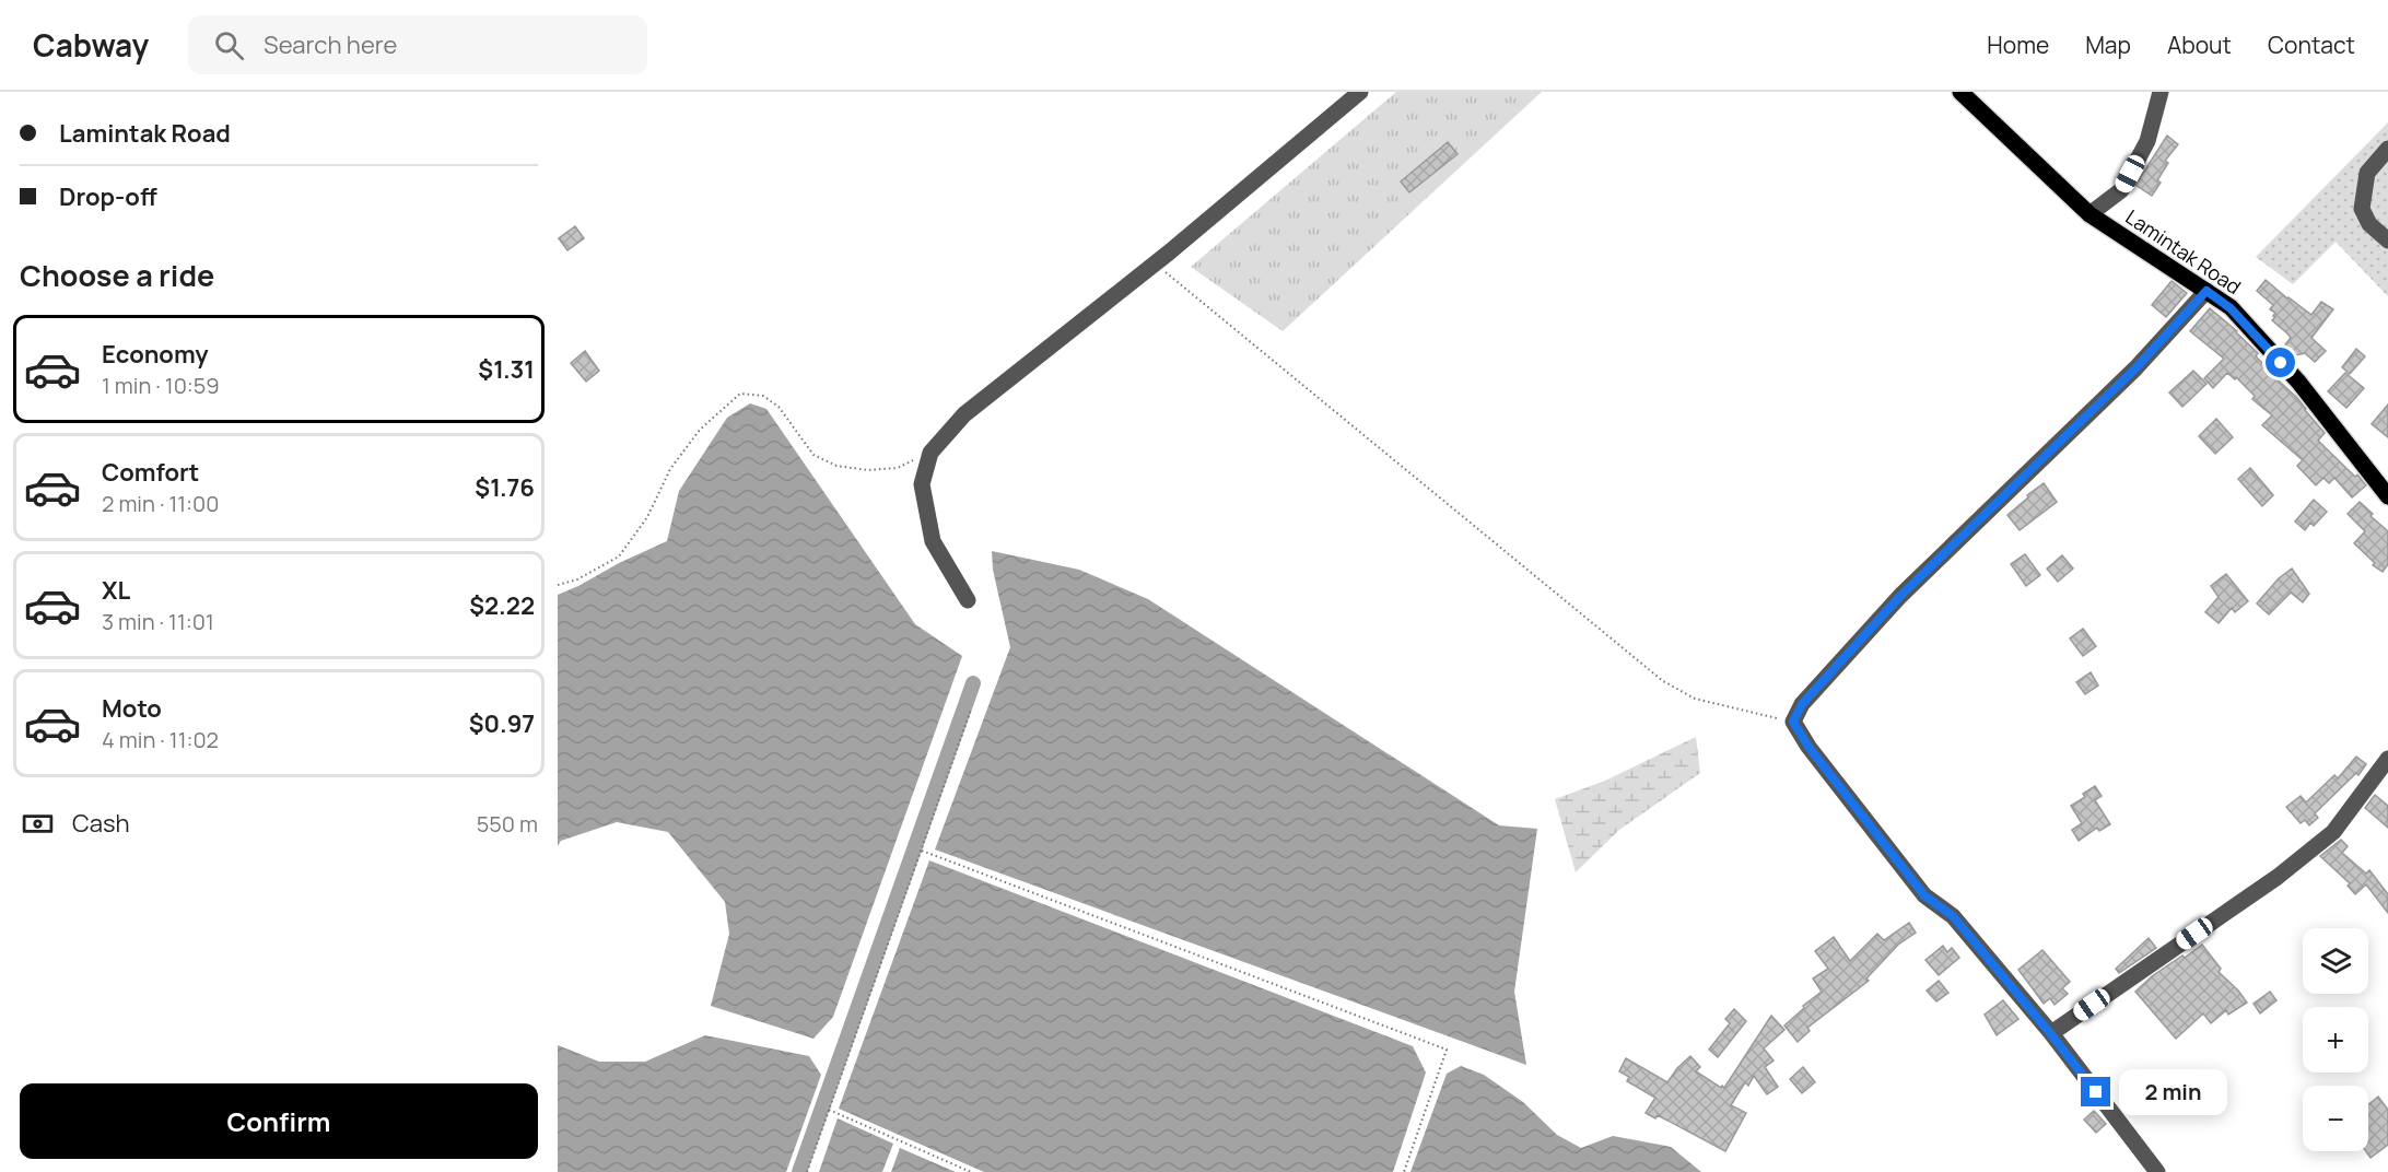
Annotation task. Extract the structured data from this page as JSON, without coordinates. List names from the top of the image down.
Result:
{
  "streets": {
    "main road": ["Lamintak Road"]
  },
  "page": {
    "header": "Cabway",
    "search": "Search here",
    "nav": [
      "Home",
      "Map",
      "About",
      "Contact"
    ],
    "banner": ["Lamintak Road", "Drop-off"],
    "heading": "Choose a ride",
    "list": [
      {
        "name": "Economy",
        "note": "1 min · 10:59",
        "value": "$1.31"
      },
      {
        "name": "Comfort",
        "note": "2 min · 11:00",
        "value": "$1.76"
      },
      {
        "name": "XL",
        "note": "3 min · 11:01",
        "value": "$2.22"
      },
      {
        "name": "Moto",
        "note": "4 min · 11:02",
        "value": "$0.97"
      }
    ],
    "pay": ["Cash", "550 m"],
    "map_buttons": ["+", "−"],
    "bubble": "2 min",
    "buttons": "Confirm"
  }
}
